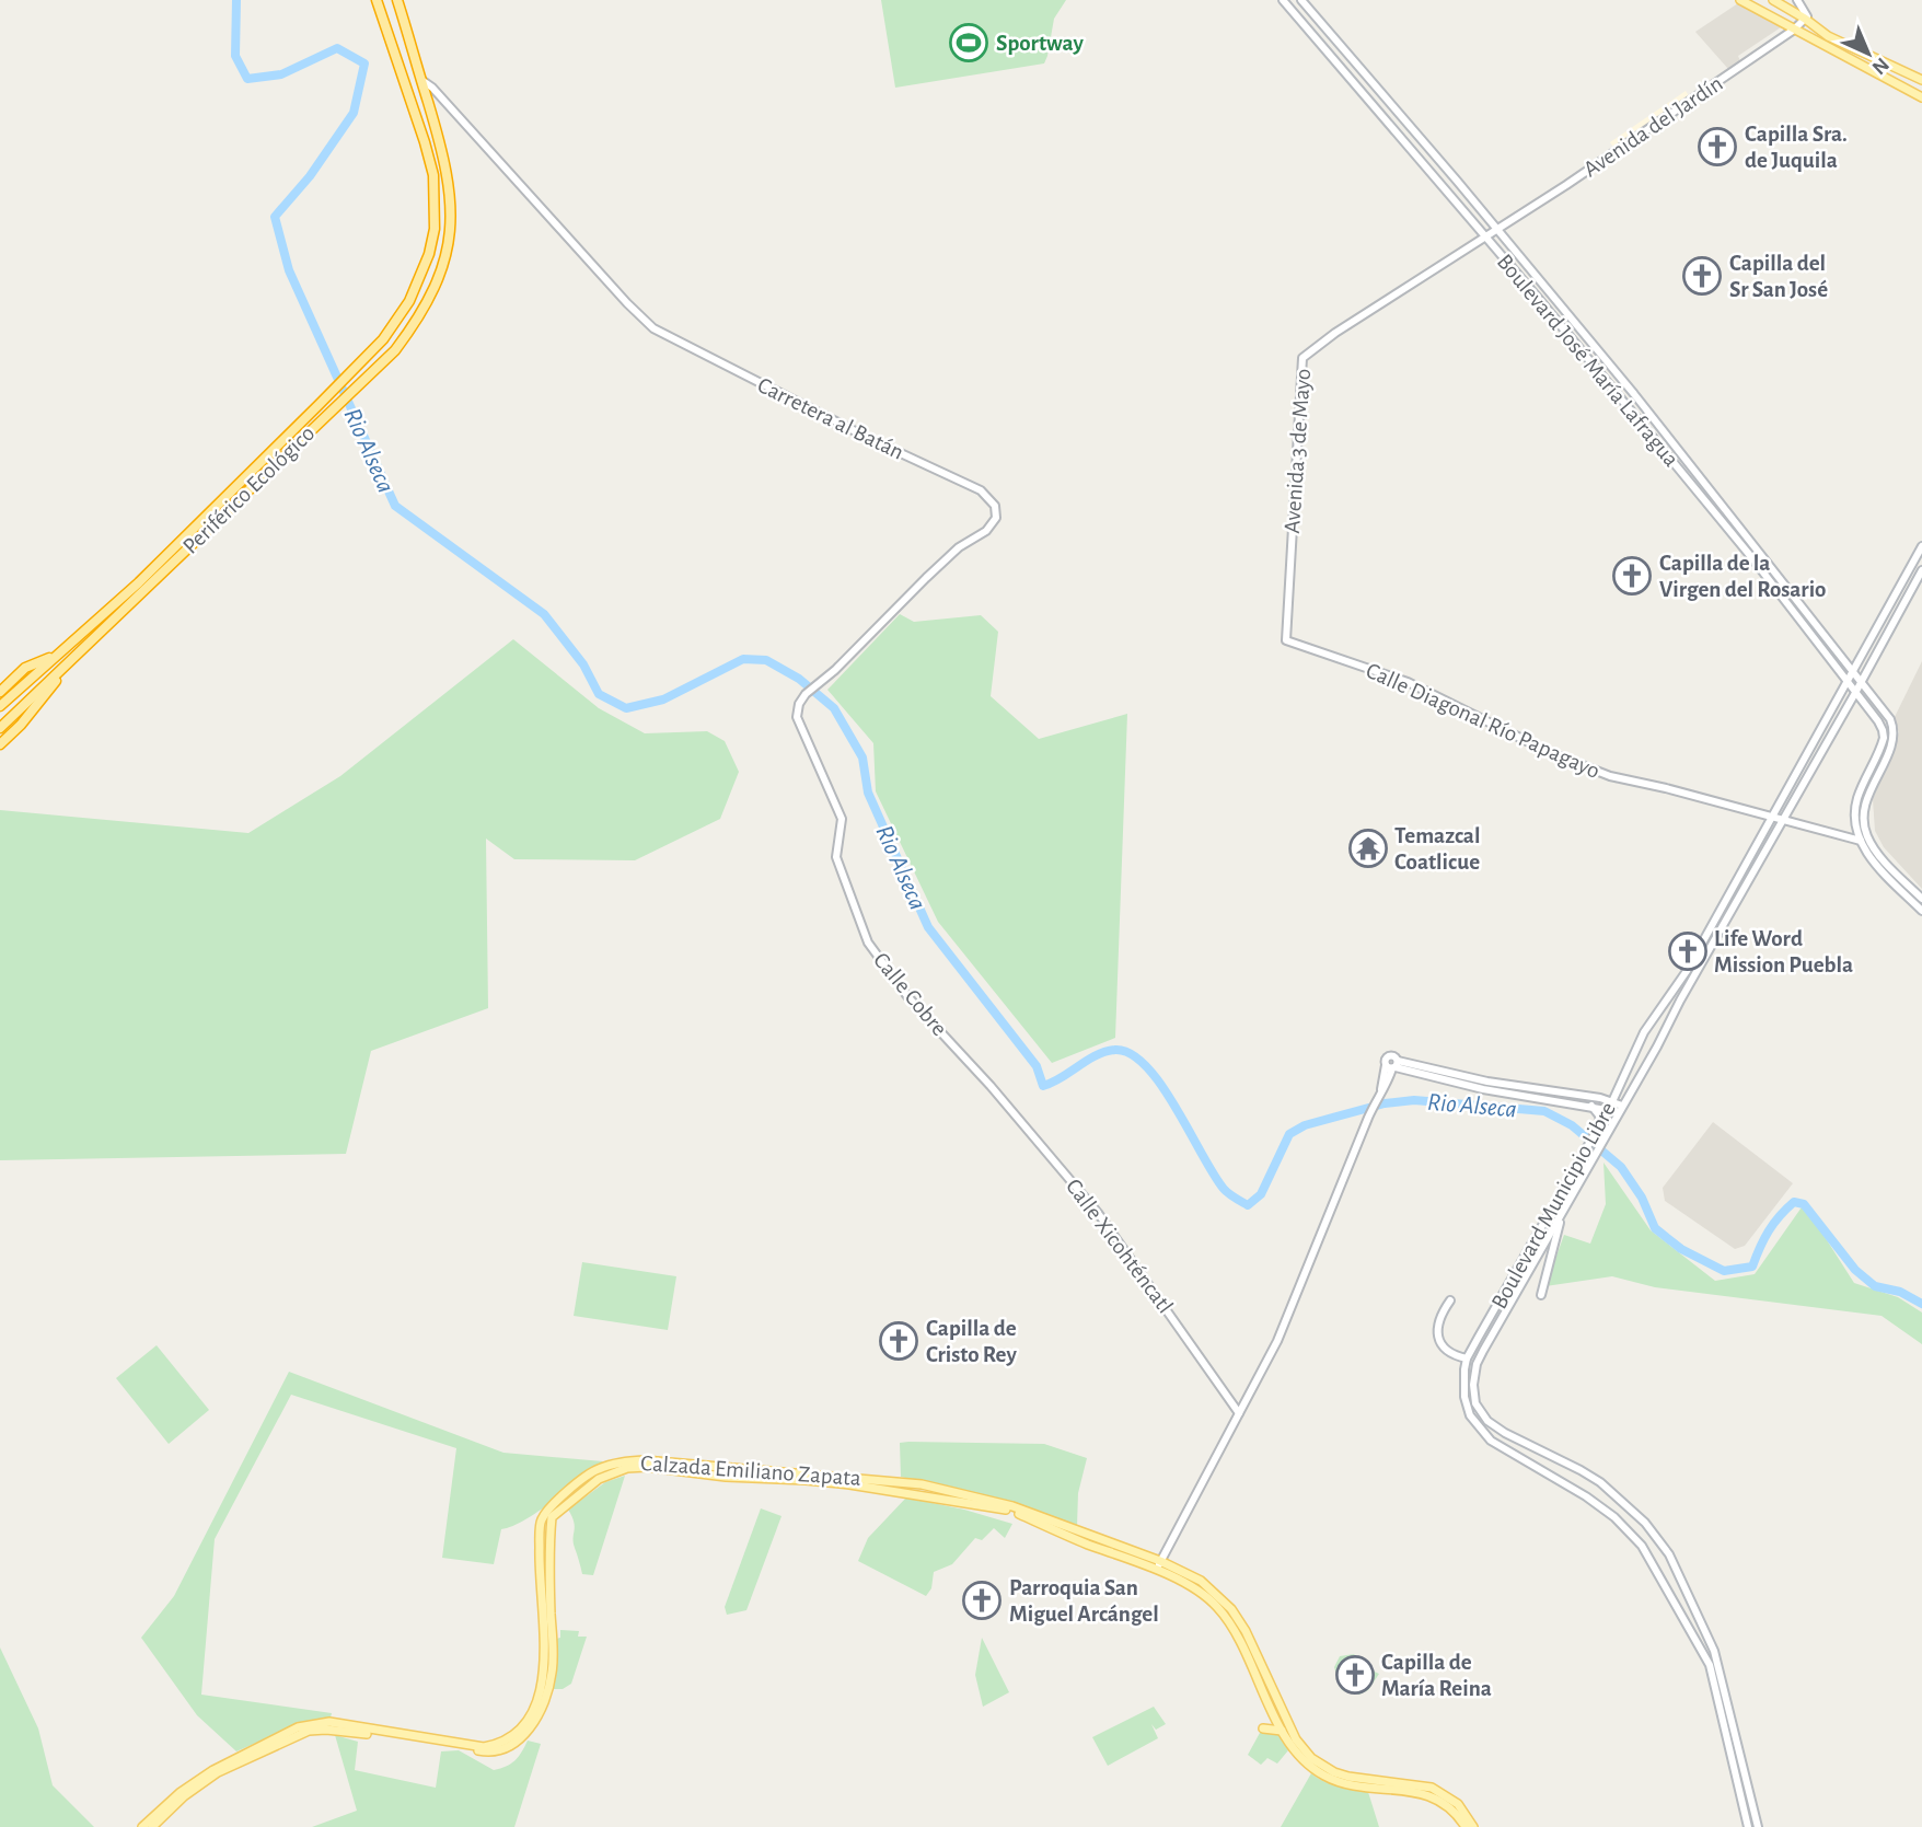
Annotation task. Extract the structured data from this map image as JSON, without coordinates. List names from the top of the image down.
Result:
{
  "streets": {
    "highway": ["Periférico Ecológico"],
    "main road": [
      "Avenida del Jardín",
      "Boulevard José María Lafragua",
      "Carretera al Batán",
      "Avenida 3 de Mayo",
      "Calle Diagonal Río Papagayo",
      "Calle Cobre",
      "Boulevard Municipio Libre",
      "Calle Xicohténcatl",
      "Calzada Emiliano Zapata"
    ]
  },
  "crossings": [
    ["Avenida del Jardín", "Boulevard José María Lafragua"],
    ["Avenida del Jardín", "Avenida 3 de Mayo"],
    ["Boulevard José María Lafragua", "Avenida 3 de Mayo"],
    ["Boulevard José María Lafragua", "Calle Diagonal Río Papagayo"],
    ["Boulevard José María Lafragua", "Boulevard Municipio Libre"],
    ["Carretera al Batán", "Periférico Ecológico"],
    ["Carretera al Batán", "Calle Cobre"],
    ["Avenida 3 de Mayo", "Calle Diagonal Río Papagayo"],
    ["Calle Diagonal Río Papagayo", "Boulevard Municipio Libre"],
    ["Calle Cobre", "Calle Xicohténcatl"]
  ],
  "water": ["Rio Alseca"],
  "places": {
    "sports": ["Sportway"],
    "church": [
      "Capilla Sra. de Juquila",
      "Capilla del Sr San José",
      "Capilla de la Virgen del Rosario",
      "Life Word Mission Puebla",
      "Capilla de Cristo Rey",
      "Parroquia San Miguel Arcángel",
      "Capilla de María Reina"
    ],
    "temple": ["Temazcal Coatlicue"]
  },
  "north": "bottom right"
}
